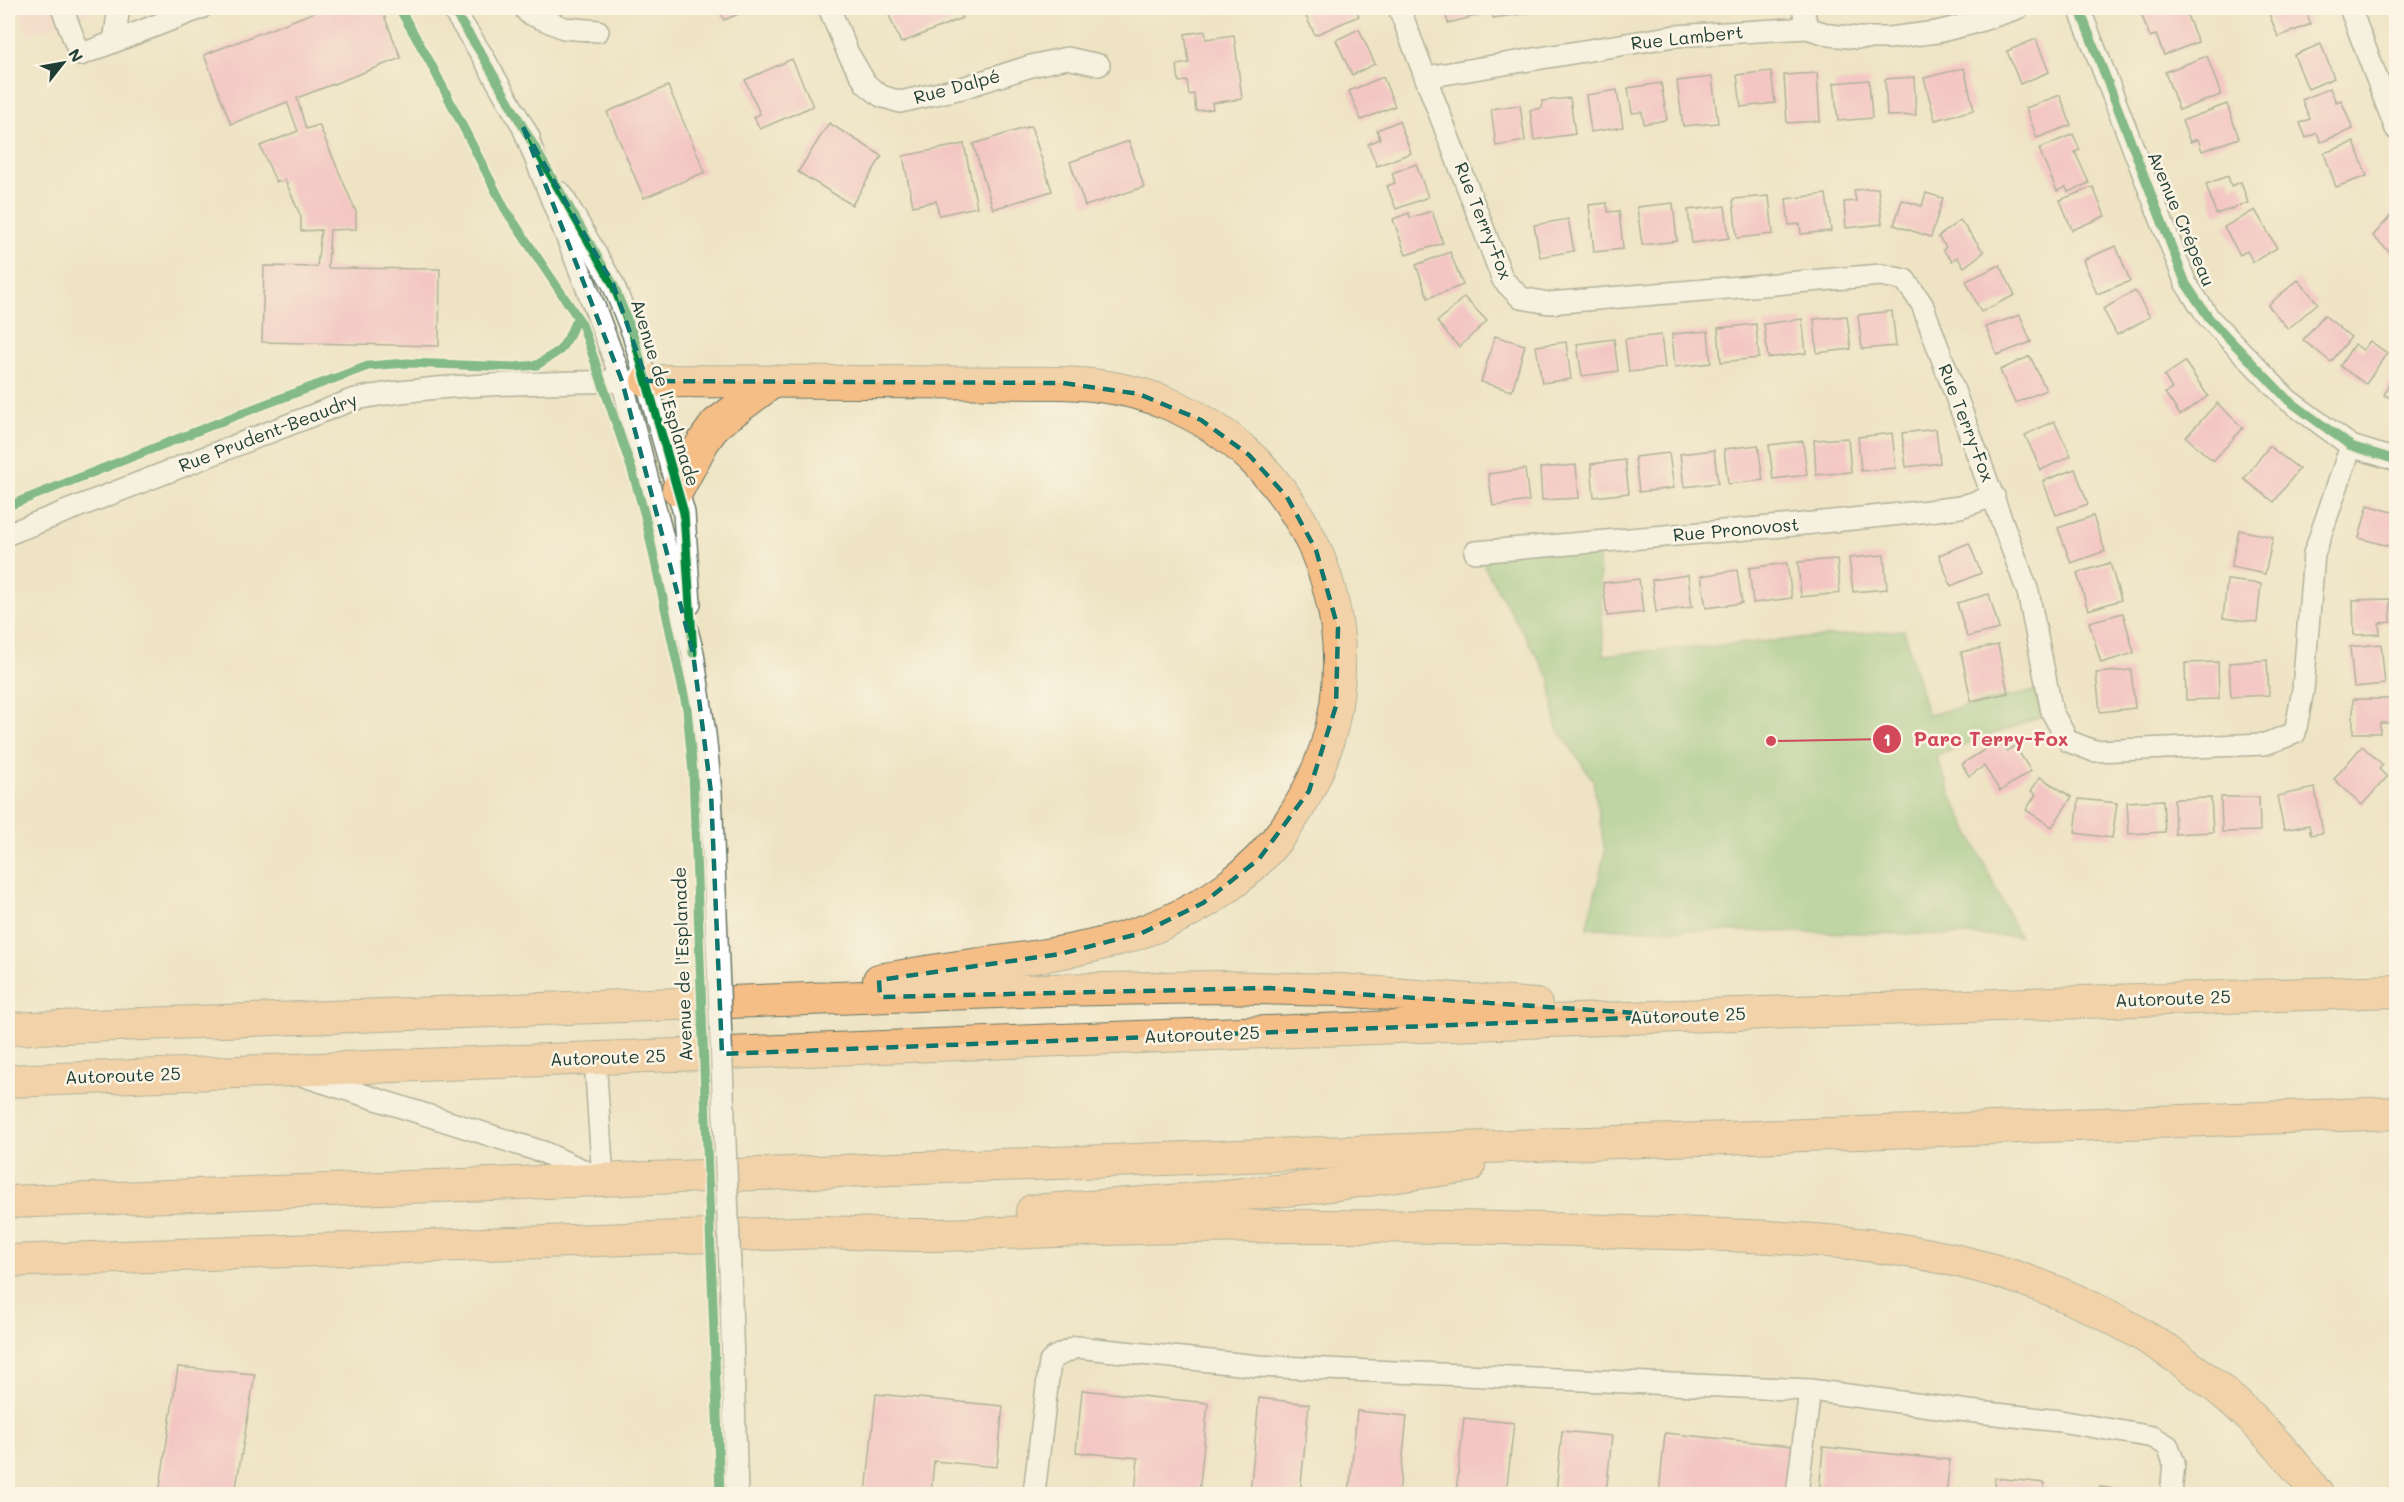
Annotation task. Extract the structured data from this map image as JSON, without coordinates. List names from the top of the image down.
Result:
{
  "streets": {
    "highway": ["Autoroute 25"],
    "street": [
      "Rue Lambert",
      "Rue Dalpé",
      "Avenue Crépeau",
      "Rue Terry-Fox",
      "Avenue de l'Esplanade",
      "Rue Prudent-Beaudry",
      "Rue Pronovost"
    ]
  },
  "crossings": [
    ["Rue Lambert", "Rue Terry-Fox"],
    ["Avenue Crépeau", "Rue Terry-Fox"],
    ["Rue Terry-Fox", "Rue Pronovost"],
    ["Avenue de l'Esplanade", "Rue Prudent-Beaudry"]
  ],
  "places": ["Parc Terry-Fox"],
  "north": "top right"
}
